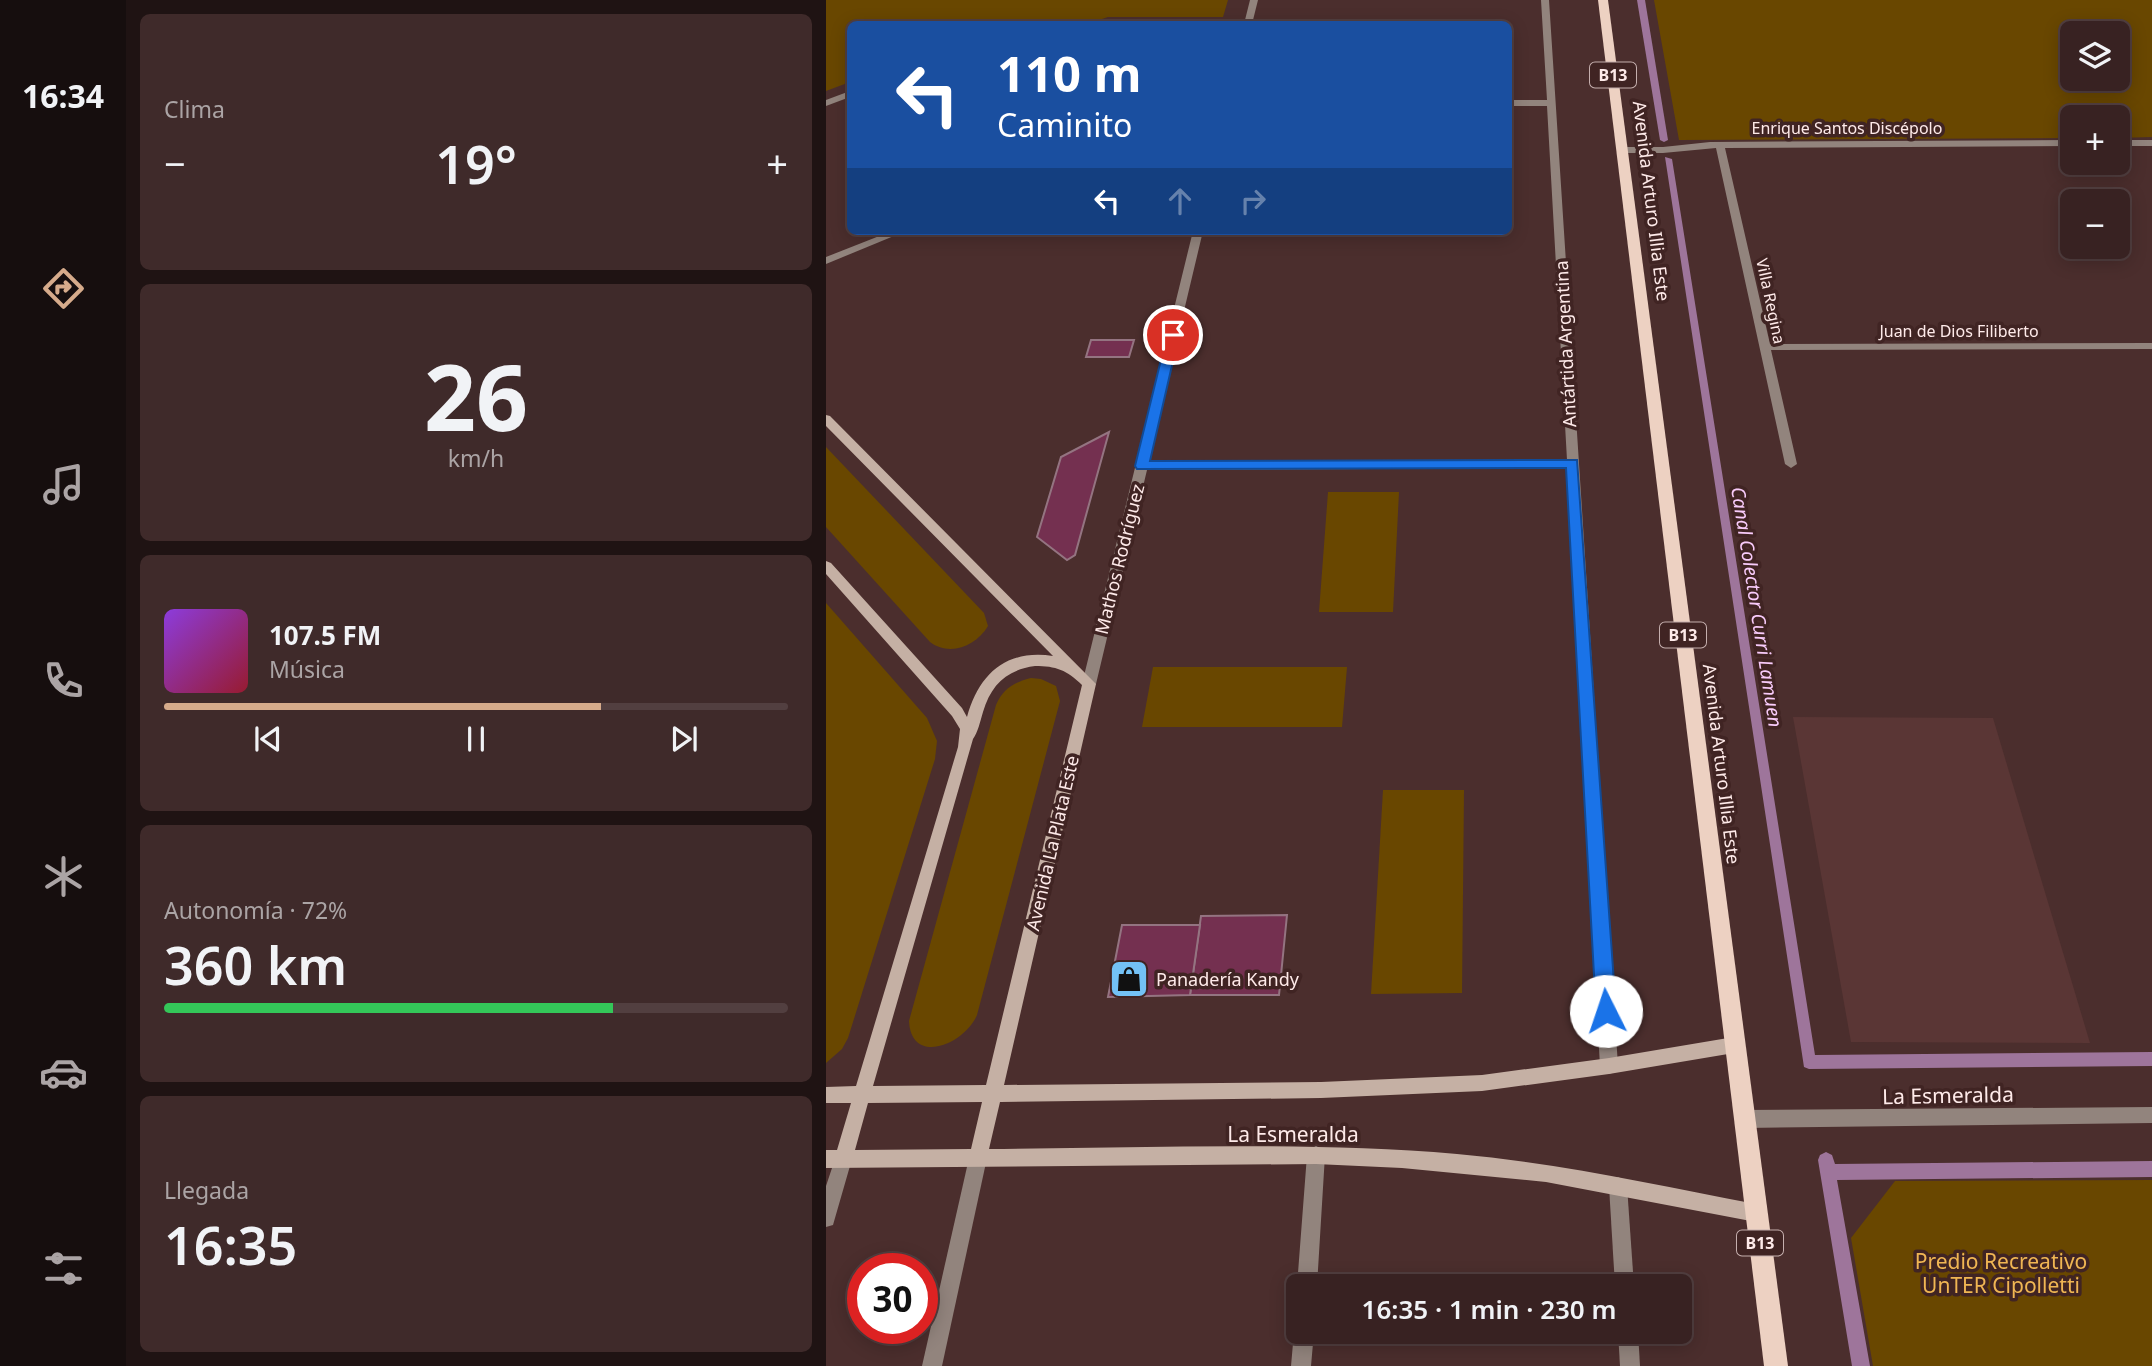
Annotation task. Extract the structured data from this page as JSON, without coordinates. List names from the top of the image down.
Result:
{
  "streets": {
    "main road": [
      "B13",
      "Avenida Arturo Illia Este",
      "Avenida La Plata Este",
      "La Esmeralda"
    ],
    "street": [
      "Enrique Santos Discépolo",
      "Villa Regina",
      "Juan de Dios Filiberto",
      "Antártida Argentina",
      "Mathos Rodríguez"
    ]
  },
  "crossings": [
    ["Enrique Santos Discépolo", "Avenida Arturo Illia Este"],
    ["Enrique Santos Discépolo", "Villa Regina"],
    ["Avenida Arturo Illia Este", "La Esmeralda"],
    ["Villa Regina", "Juan de Dios Filiberto"],
    ["Mathos Rodríguez", "Avenida La Plata Este"],
    ["Avenida La Plata Este", "La Esmeralda"]
  ],
  "water": ["Canal Colector Curri Lamuen"],
  "parks": ["Predio Recreativo UnTER Cipolletti"],
  "places": {
    "shop": ["Panadería Kandy"]
  },
  "page": {
    "tabs": "16:34",
    "tile": [
      "Clima",
      ["26", "km/h"],
      ["Autonomía · 72%", "360 km"],
      ["Llegada", "16:35"]
    ],
    "map_buttons": ["+", "−"],
    "turn": ["110 m", "Caminito"],
    "heat": ["−", "19°", "+"],
    "song": ["107.5 FM", "Música"],
    "limit": "30",
    "trip": "16:35 · 1 min · 230 m"
  }
}
